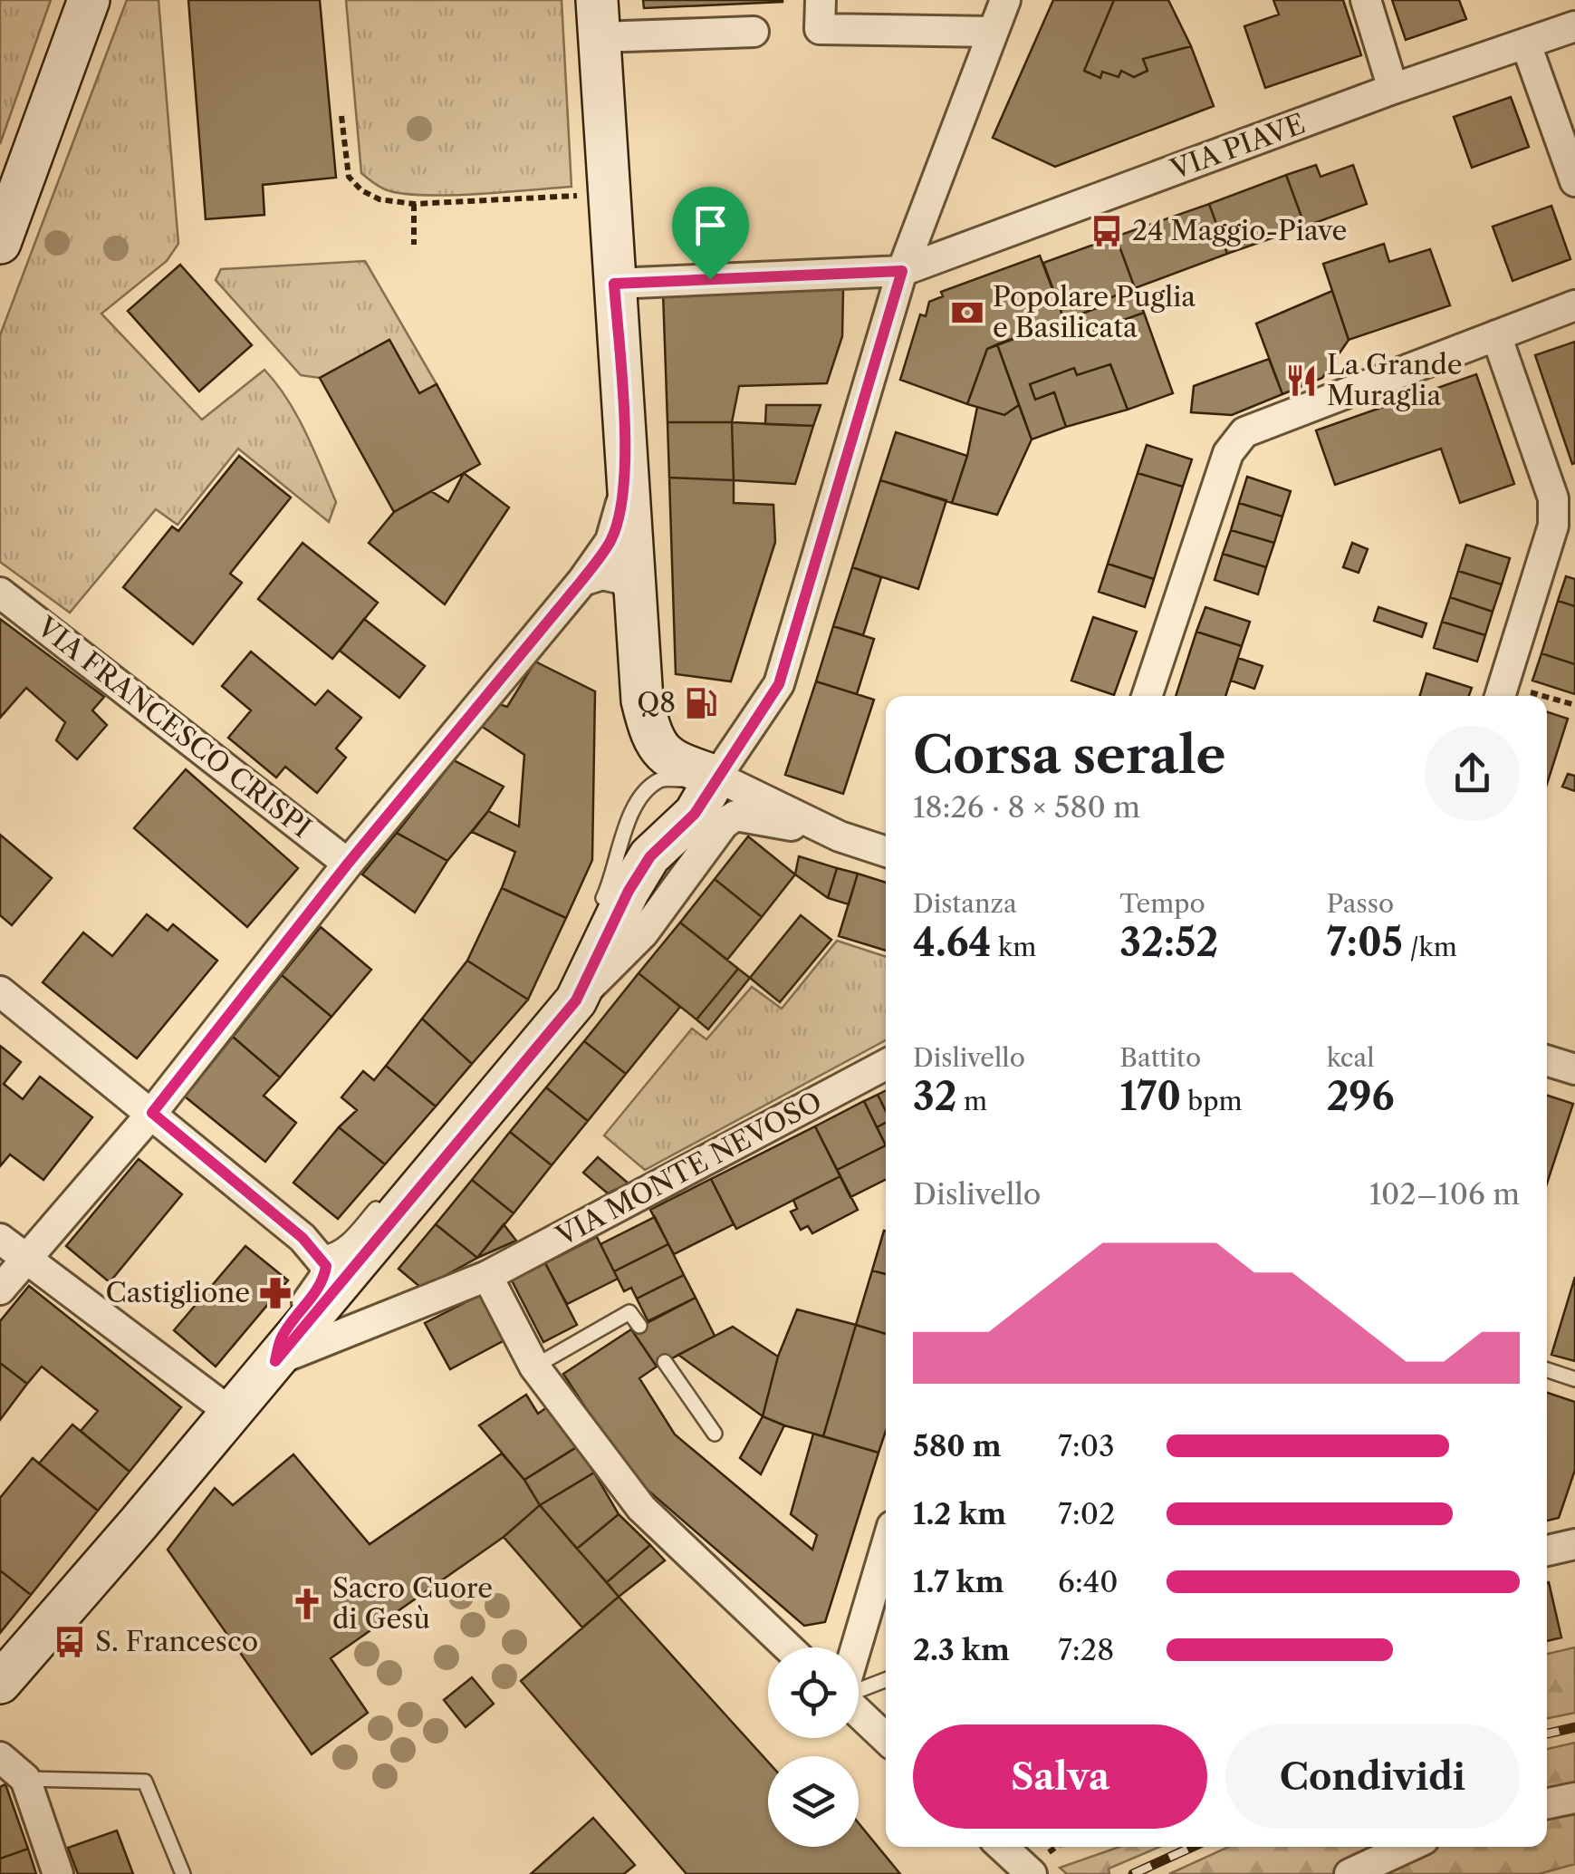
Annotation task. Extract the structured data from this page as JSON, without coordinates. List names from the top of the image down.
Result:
{
  "streets": {
    "street": ["VIA PIAVE", "VIA FRANCESCO CRISPI", "VIA MONTE NEVOSO"]
  },
  "places": {
    "bus stop": ["24 Maggio-Piave", "S. Francesco"],
    "bank": ["Popolare Puglia e Basilicata"],
    "restaurant": ["La Grande Muraglia"],
    "fuel station": ["Q8"],
    "pharmacy": ["Castiglione"],
    "church": ["Sacro Cuore di Gesù"]
  },
  "page": {
    "heading": ["Corsa serale", "18:26 · 8 × 580 m"],
    "stats": [
      ["Distanza", "4.64 km"],
      ["Tempo", "32:52"],
      ["Passo", "7:05 /km"],
      ["Dislivello", "32 m"],
      ["Battito", "170 bpm"],
      ["kcal", "296"]
    ],
    "chart": ["Dislivello", "102–106 m"],
    "list": [
      {
        "name": "580 m",
        "note": "7:03"
      },
      {
        "name": "1.2 km",
        "note": "7:02"
      },
      {
        "name": "1.7 km",
        "note": "6:40"
      },
      {
        "name": "2.3 km",
        "note": "7:28"
      }
    ],
    "buttons": ["Salva", "Condividi"]
  }
}
